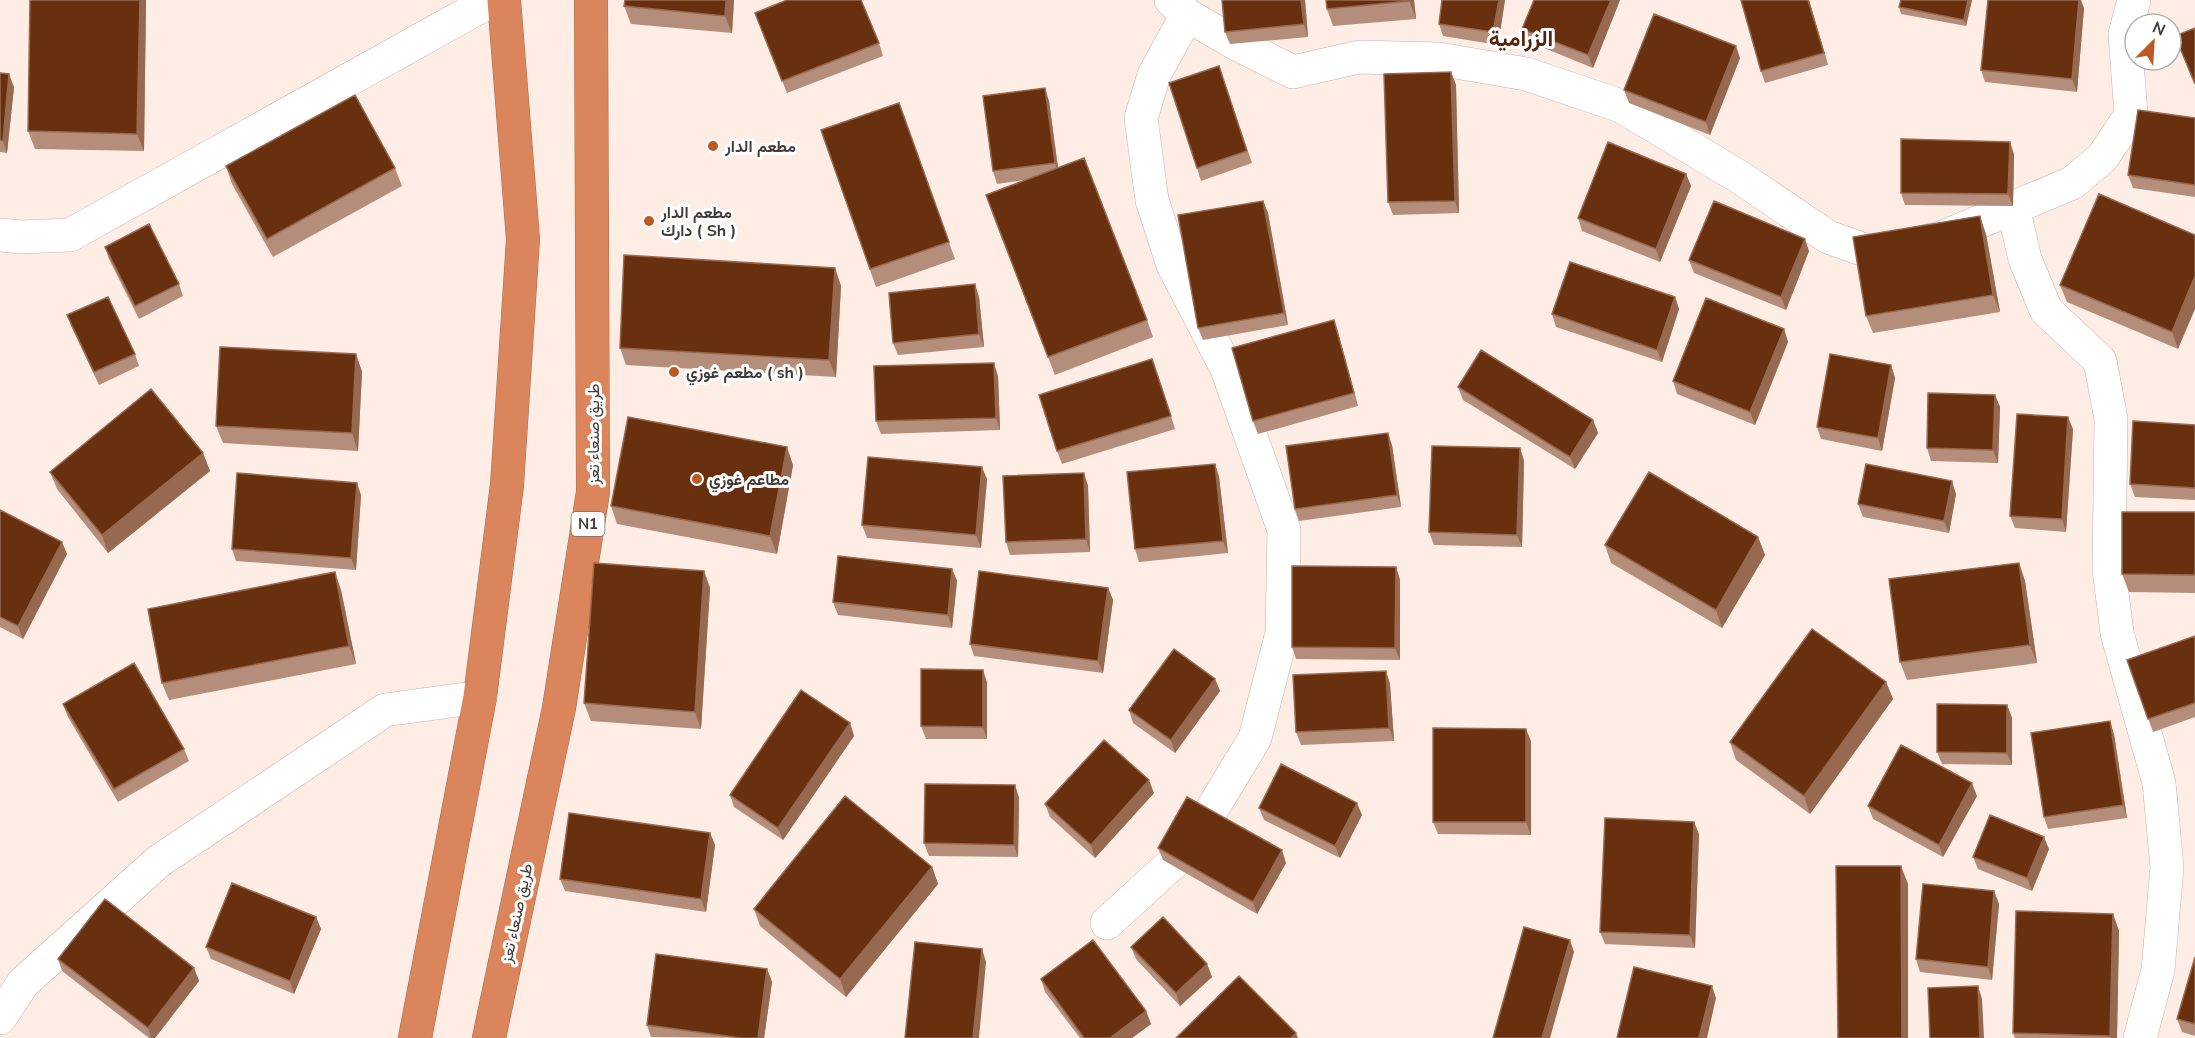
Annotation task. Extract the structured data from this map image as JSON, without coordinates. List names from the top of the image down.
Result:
{
  "streets": {
    "highway": ["طريق صنعاء تعز", "N1"]
  },
  "districts": ["الزرامية"],
  "places": [
    "مطعم الدار",
    "مطعم الدار دارك ( Sh )",
    "مطعم غوزي ( sh )",
    "مطاعم غوزي"
  ],
  "north": "top right"
}
